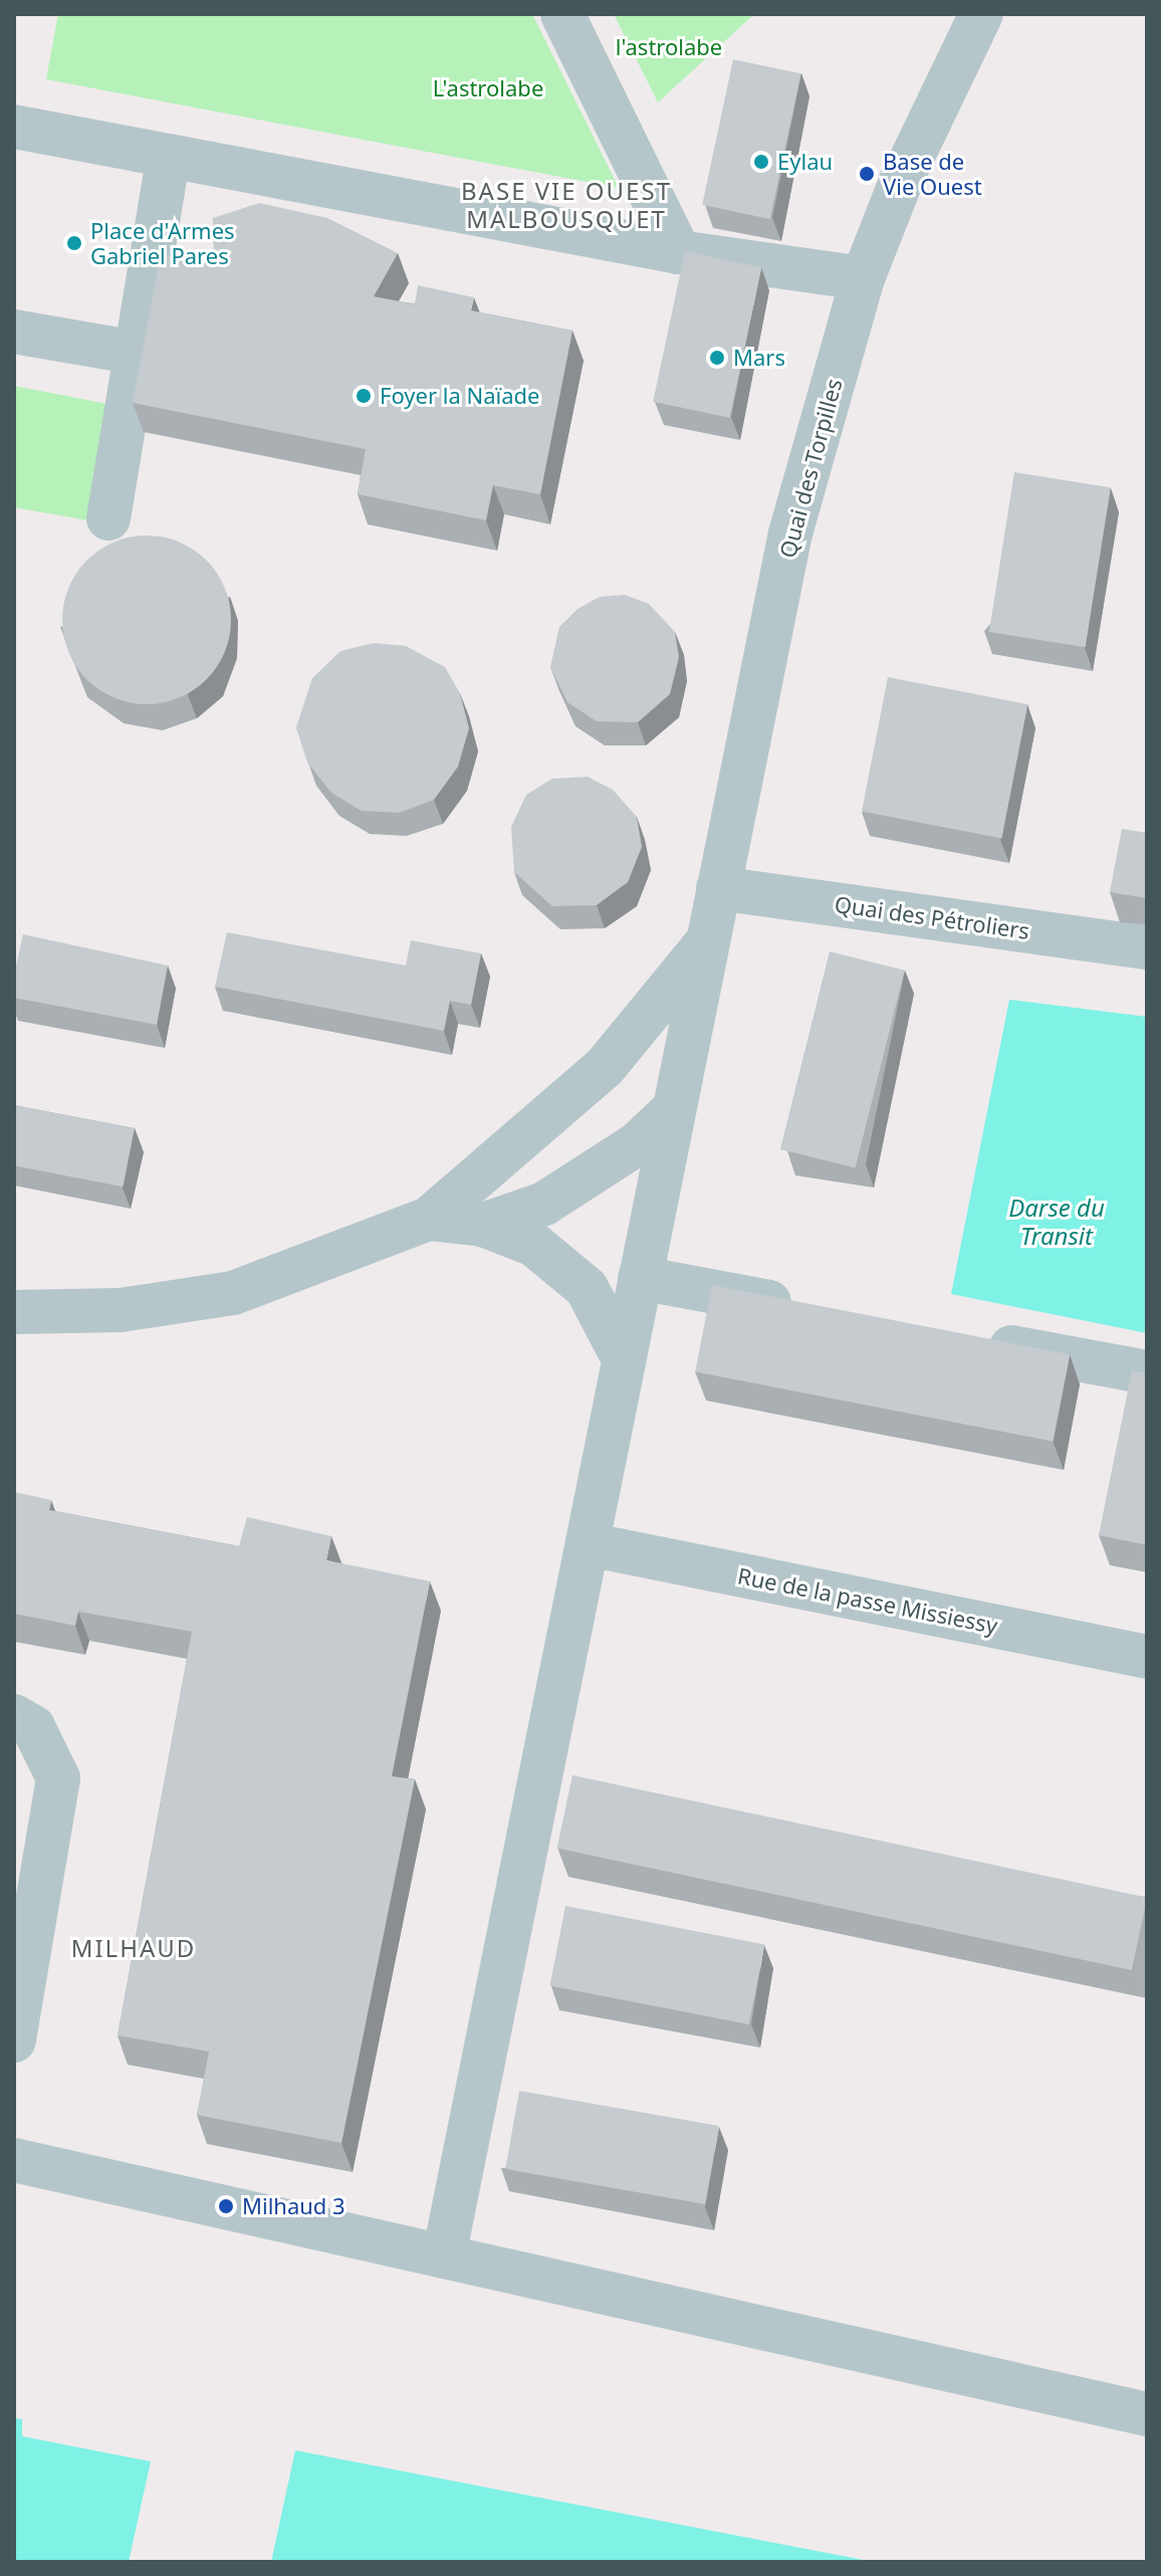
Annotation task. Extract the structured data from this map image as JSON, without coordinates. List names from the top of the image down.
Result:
{
  "streets": {
    "street": ["Quai des Torpilles", "Quai des Pétroliers", "Rue de la passe Missiessy"]
  },
  "crossings": [
    ["Quai des Torpilles", "Quai des Pétroliers"],
    ["Quai des Torpilles", "Rue de la passe Missiessy"]
  ],
  "districts": ["BASE VIE OUEST MALBOUSQUET", "MILHAUD"],
  "water": ["Darse du Transit"],
  "parks": ["l'astrolabe", "L'astrolabe"],
  "places": [
    "Eylau",
    "Base de Vie Ouest",
    "Place d'Armes Gabriel Pares",
    "Mars",
    "Foyer la Naïade",
    "Milhaud 3"
  ]
}
